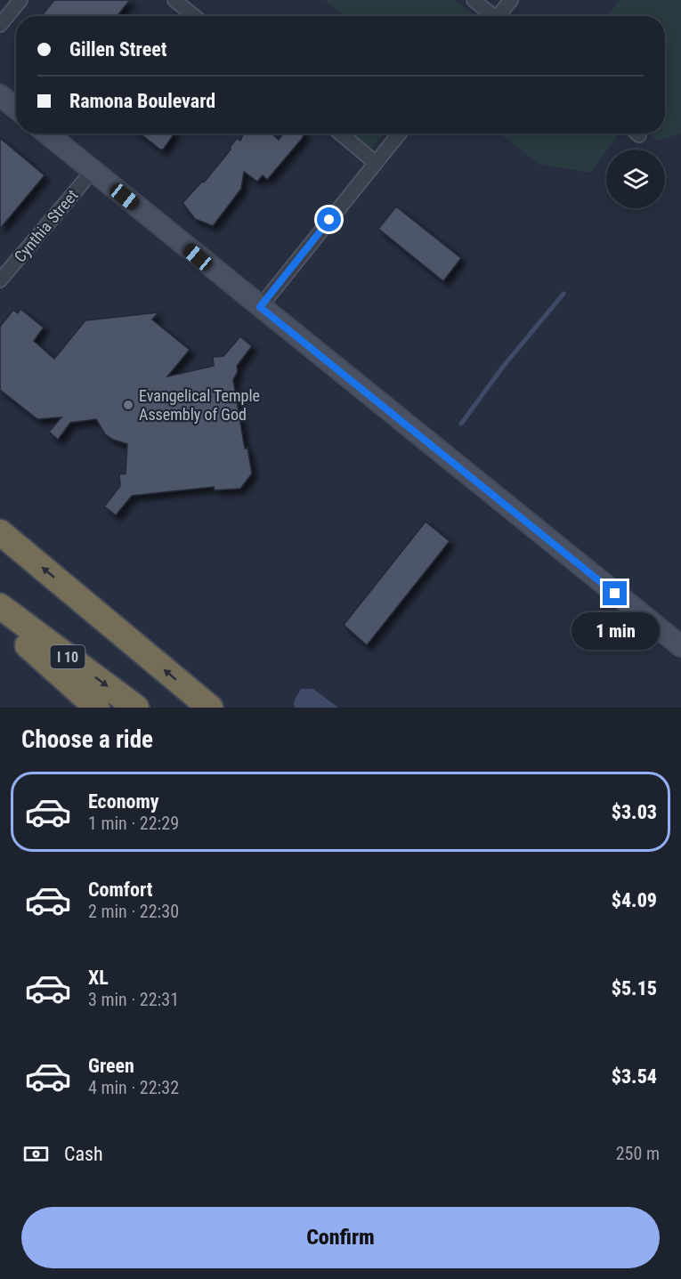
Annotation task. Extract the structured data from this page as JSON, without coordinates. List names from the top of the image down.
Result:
{
  "streets": {
    "highway": ["I 10"],
    "street": ["Cynthia Street"]
  },
  "places": ["Evangelical Temple Assembly of God"],
  "page": {
    "banner": ["Gillen Street", "Ramona Boulevard"],
    "bubble": "1 min",
    "heading": "Choose a ride",
    "list": [
      {
        "name": "Economy",
        "note": "1 min · 22:29",
        "value": "$3.03"
      },
      {
        "name": "Comfort",
        "note": "2 min · 22:30",
        "value": "$4.09"
      },
      {
        "name": "XL",
        "note": "3 min · 22:31",
        "value": "$5.15"
      },
      {
        "name": "Green",
        "note": "4 min · 22:32",
        "value": "$3.54"
      }
    ],
    "pay": ["Cash", "250 m"],
    "buttons": "Confirm"
  }
}
